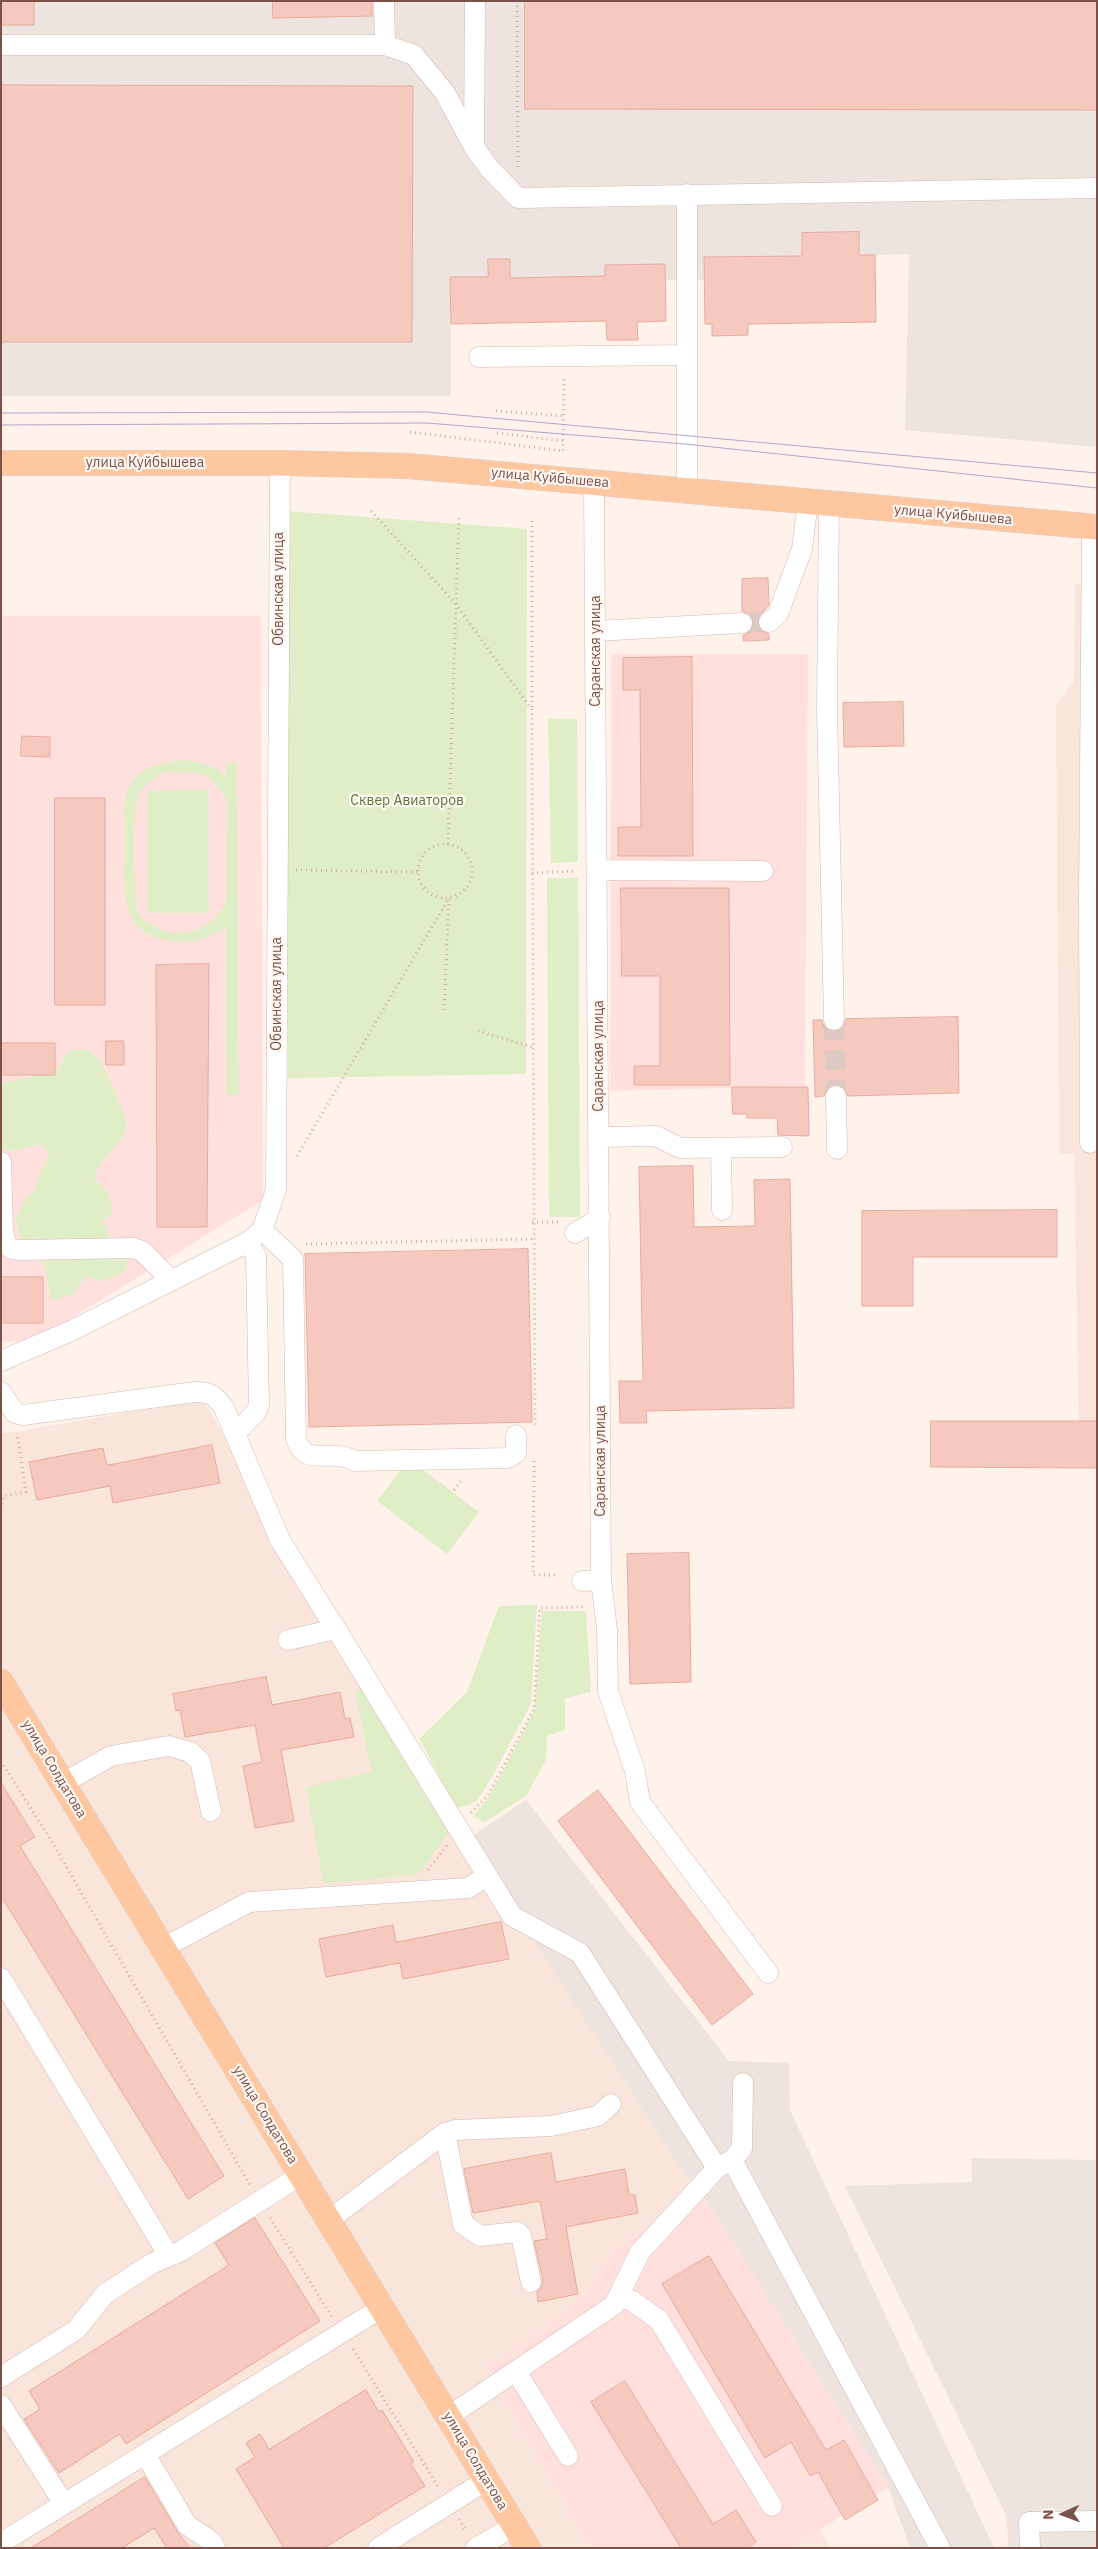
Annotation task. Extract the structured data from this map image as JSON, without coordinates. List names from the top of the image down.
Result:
{
  "streets": {
    "main road": ["улица Куйбышева", "улица Солдатова"],
    "street": ["Обвинская улица", "Саранская улица"]
  },
  "crossings": [
    ["улица Куйбышева", "Обвинская улица"],
    ["улица Куйбышева", "Саранская улица"]
  ],
  "parks": ["Сквер Авиаторов"],
  "north": "left"
}
